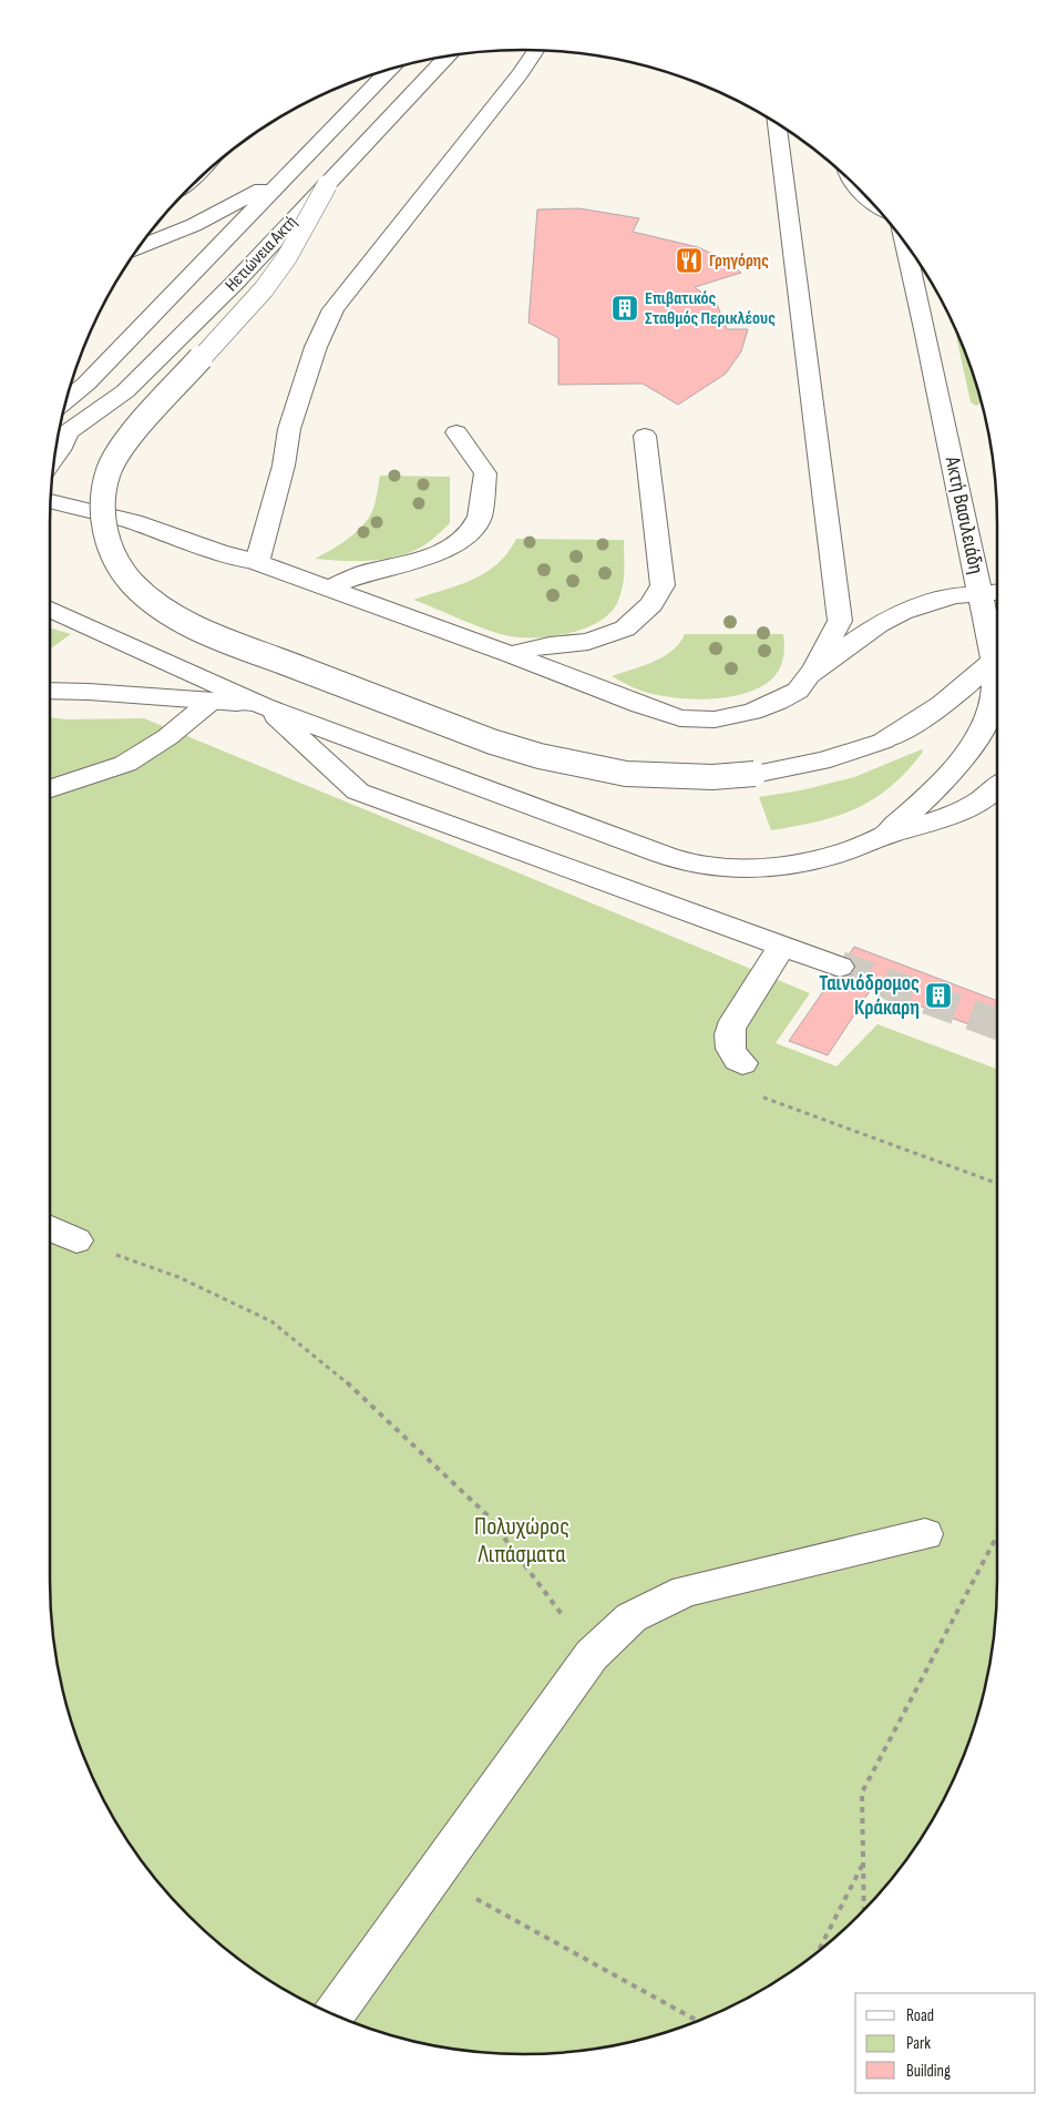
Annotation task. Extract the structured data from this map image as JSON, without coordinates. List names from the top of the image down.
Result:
{
  "streets": {
    "main road": ["Ηετιώνεια Ακτή", "Ακτή Βασιλειάδη"]
  },
  "parks": ["Πολυχώρος Λιπάσματα"],
  "places": {
    "restaurant": ["Γρηγόρης"],
    "building": ["Επιβατικός Σταθμός Περικλέους", "Ταινιόδρομος Κράκαρη"]
  },
  "legend": ["Road", "Park", "Building"]
}
